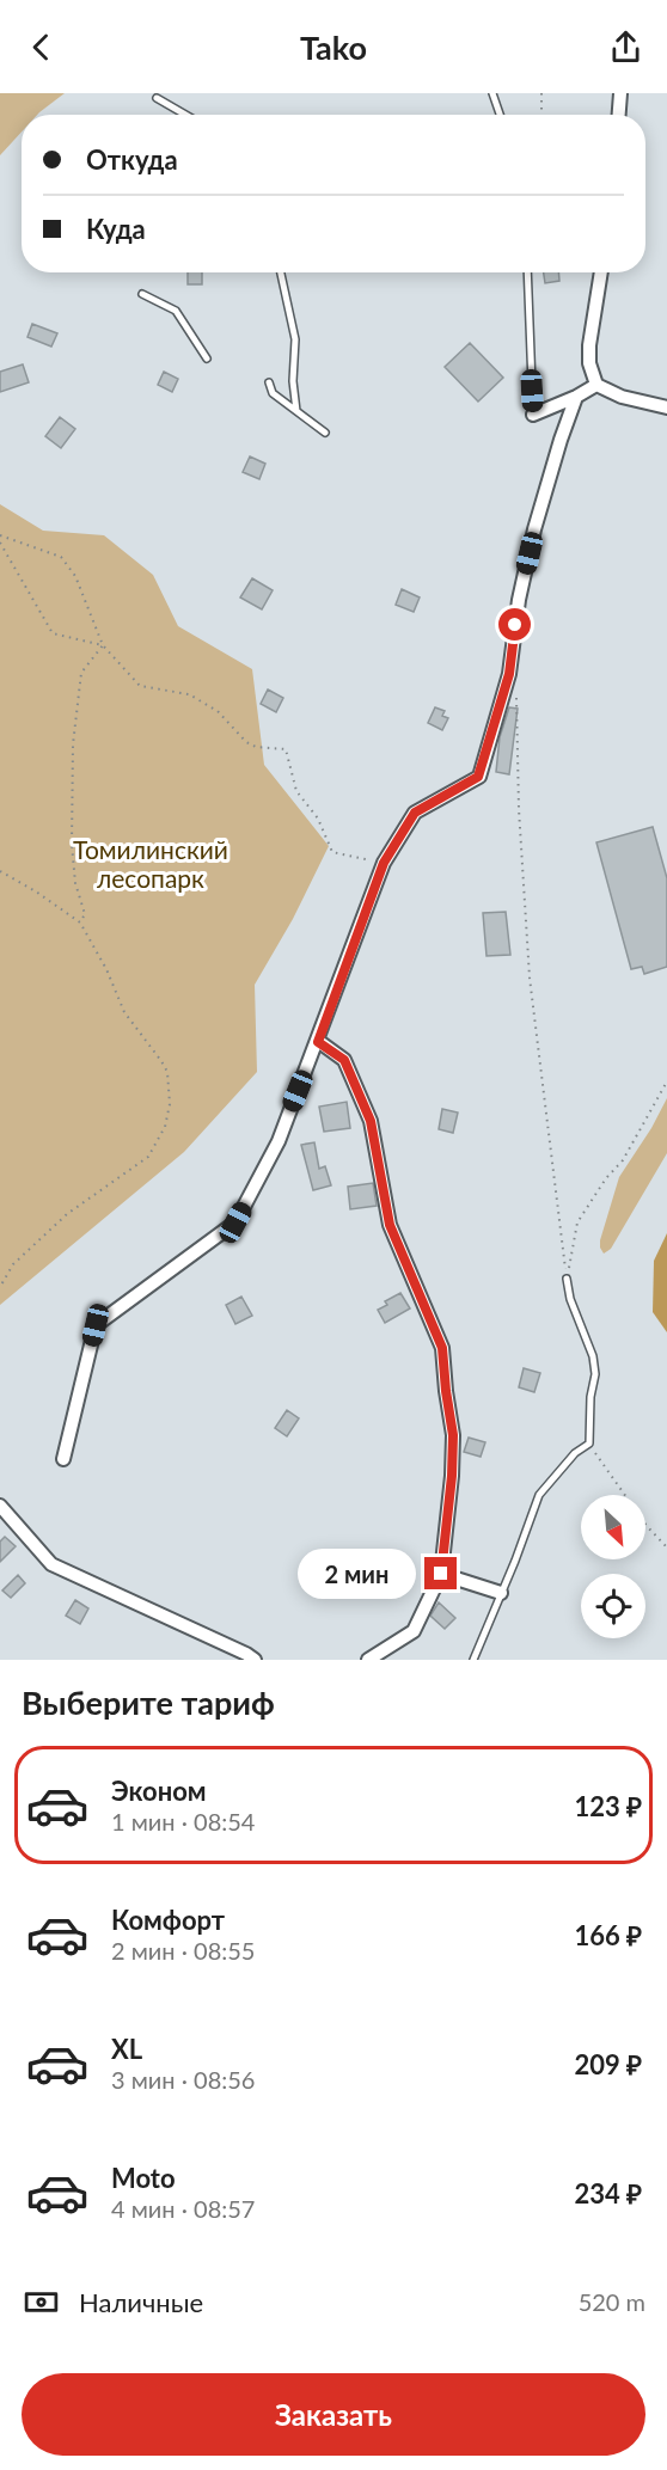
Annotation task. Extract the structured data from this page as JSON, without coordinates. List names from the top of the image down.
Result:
{
  "parks": ["Томилинский лесопарк"],
  "north": "bottom right",
  "page": {
    "header": "Tako",
    "banner": ["Откуда", "Куда"],
    "bubble": "2 мин",
    "heading": "Выберите тариф",
    "list": [
      {
        "name": "Эконом",
        "note": "1 мин · 08:54",
        "value": "123 ₽"
      },
      {
        "name": "Комфорт",
        "note": "2 мин · 08:55",
        "value": "166 ₽"
      },
      {
        "name": "XL",
        "note": "3 мин · 08:56",
        "value": "209 ₽"
      },
      {
        "name": "Moto",
        "note": "4 мин · 08:57",
        "value": "234 ₽"
      }
    ],
    "pay": ["Наличные", "520 m"],
    "buttons": "Заказать"
  }
}
